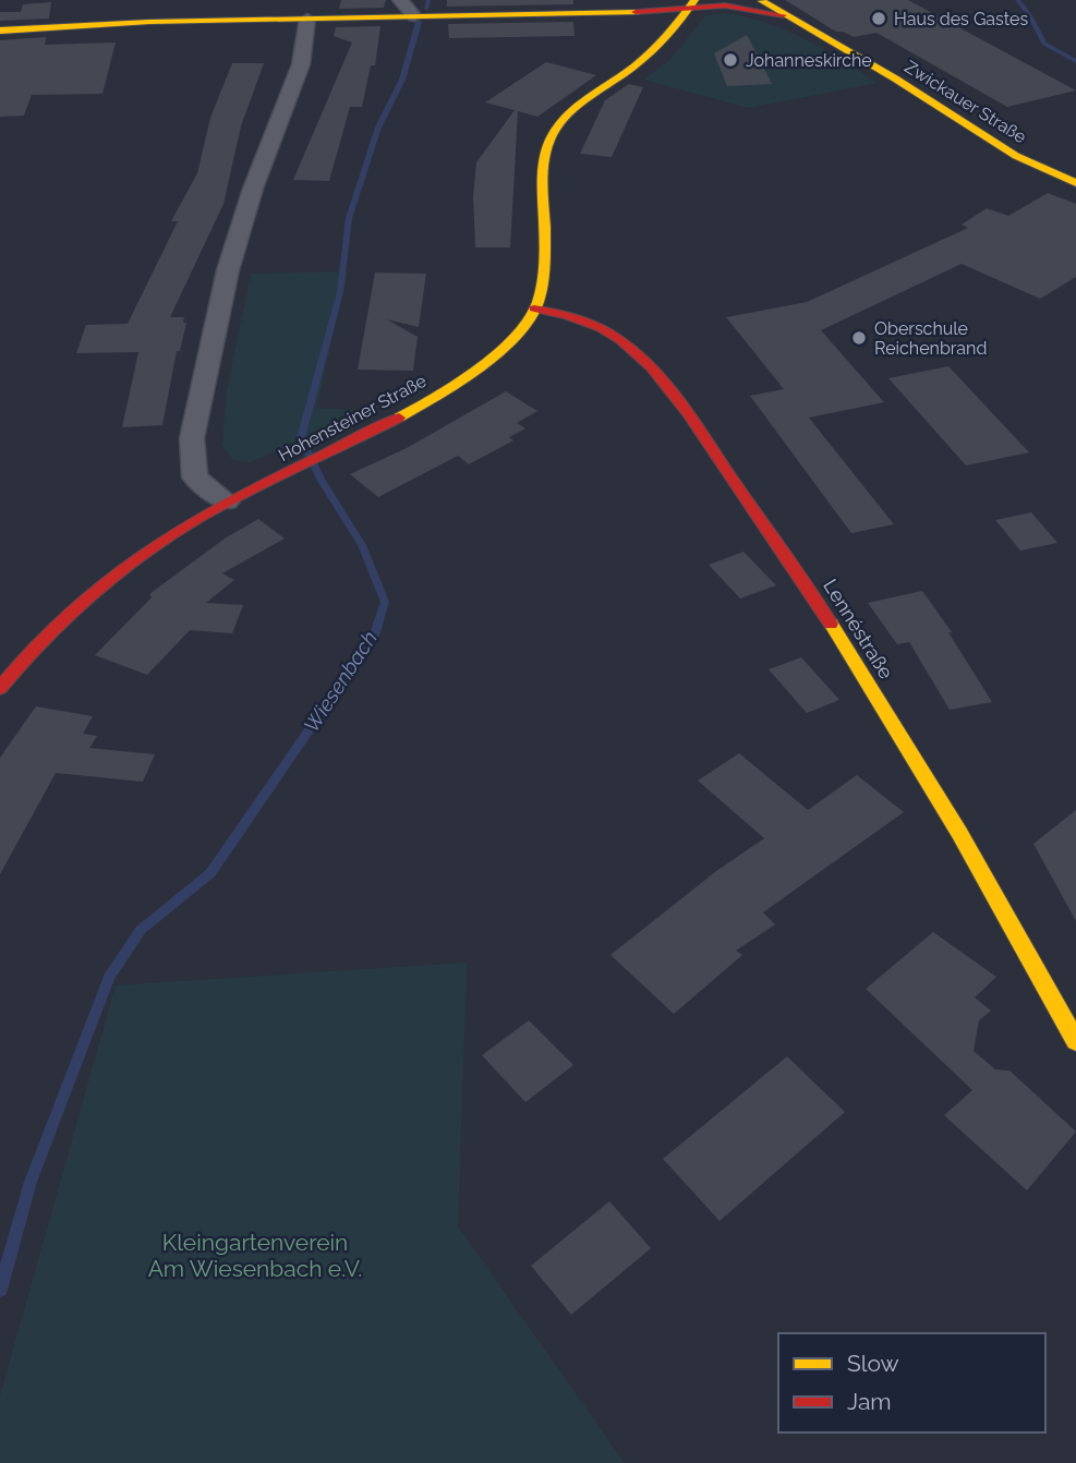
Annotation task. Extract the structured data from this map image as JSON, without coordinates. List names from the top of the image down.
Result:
{
  "streets": {
    "main road": ["Zwickauer Straße", "Hohensteiner Straße", "Lennéstraße"]
  },
  "crossings": [
    ["Hohensteiner Straße", "Lennéstraße"]
  ],
  "water": ["Wiesenbach"],
  "parks": ["Kleingartenverein Am Wiesenbach e.V."],
  "places": ["Haus des Gastes", "Johanneskirche", "Oberschule Reichenbrand"],
  "legend": ["Slow", "Jam"]
}
